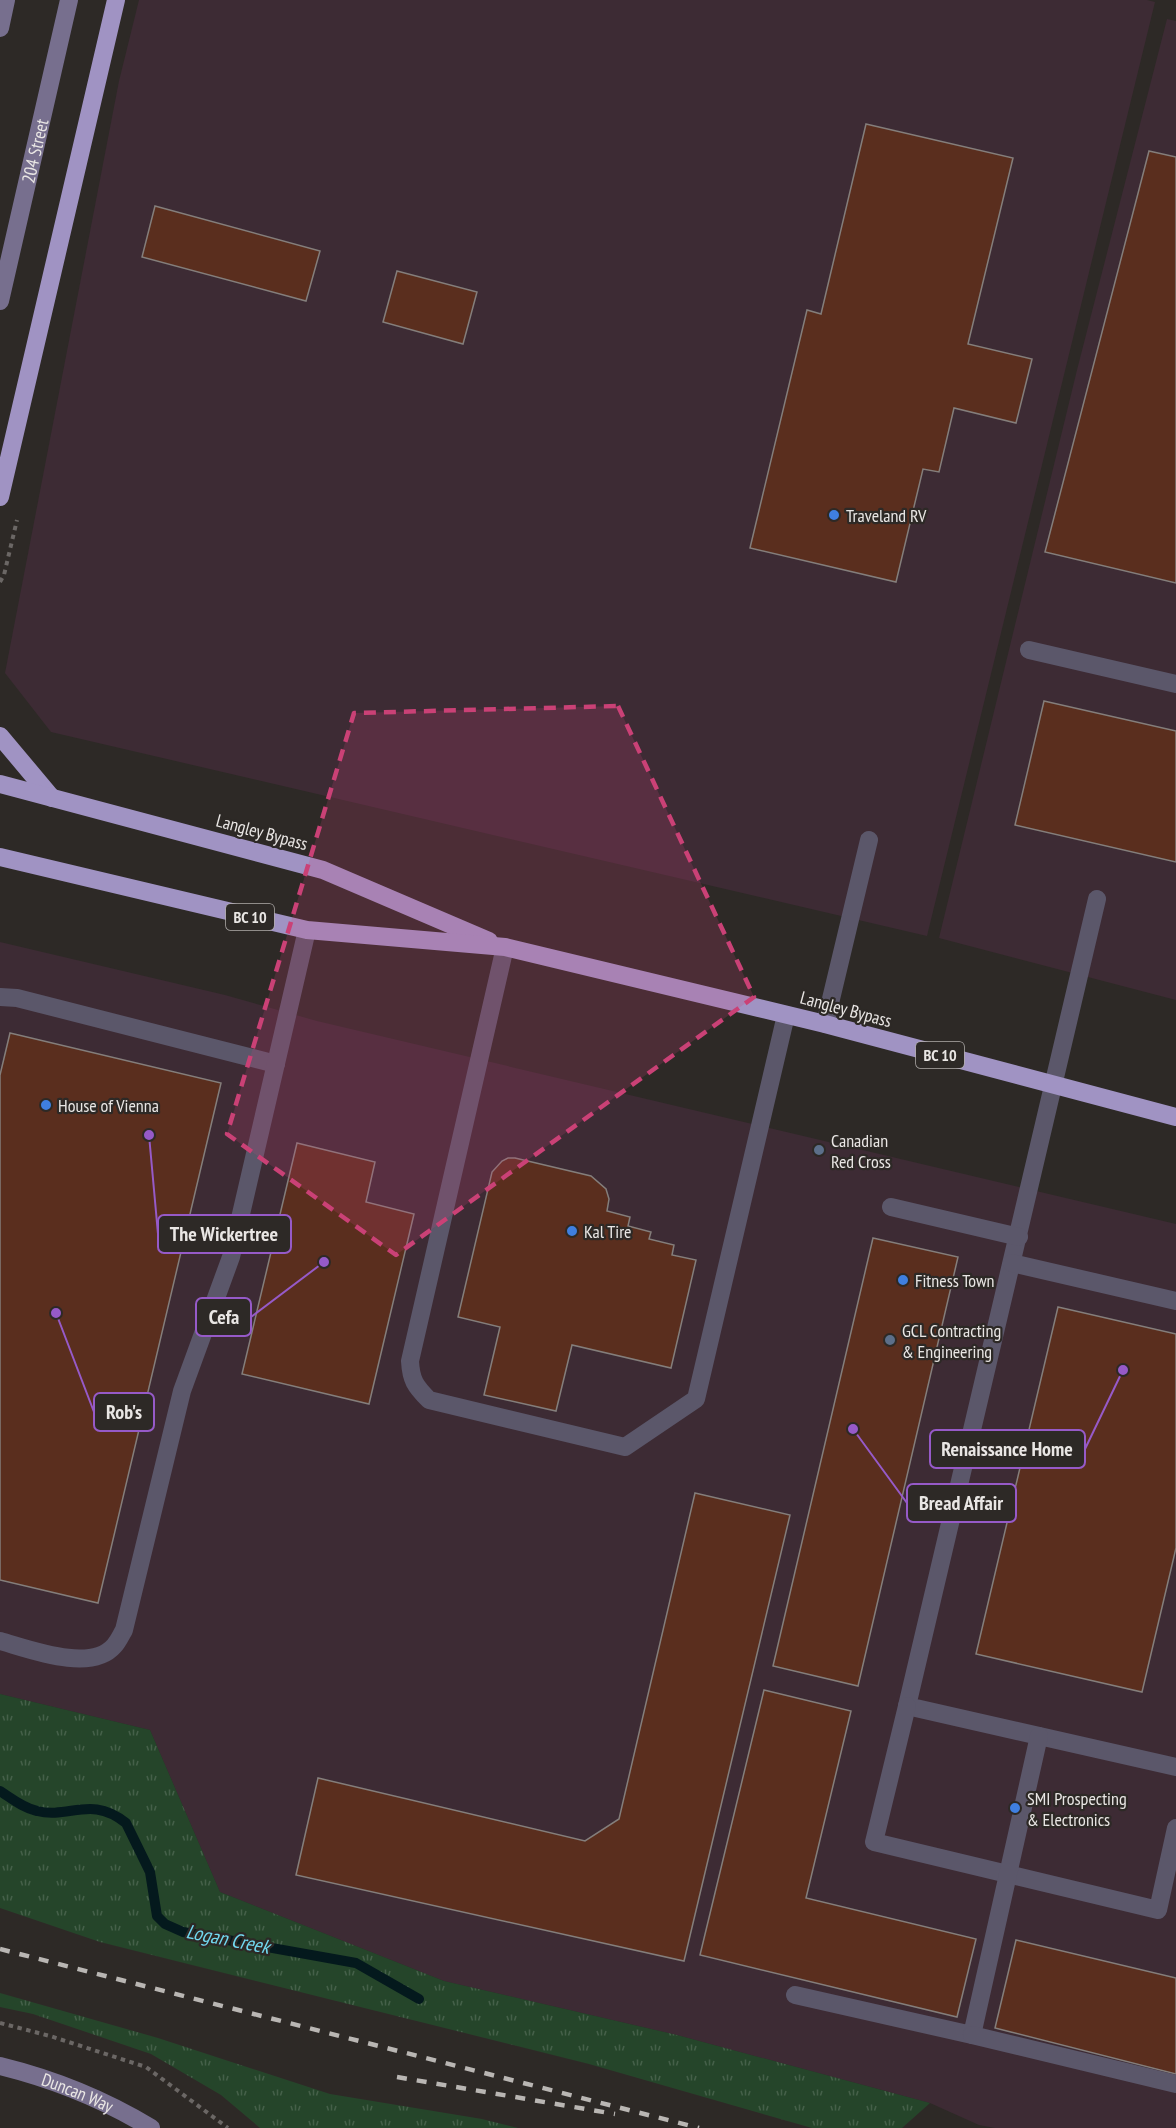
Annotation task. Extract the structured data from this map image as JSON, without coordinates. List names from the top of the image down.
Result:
{
  "streets": {
    "highway": ["Langley Bypass", "BC 10"],
    "main road": ["204 Street", "Duncan Way"]
  },
  "water": ["Logan Creek"],
  "places": [
    "Traveland RV",
    "House of Vienna",
    "The Wickertree",
    "Canadian Red Cross",
    "Kal Tire",
    "Cefa",
    "Fitness Town",
    "Rob's",
    "GCL Contracting & Engineering",
    "Renaissance Home",
    "Bread Affair",
    "SMI Prospecting & Electronics"
  ]
}
